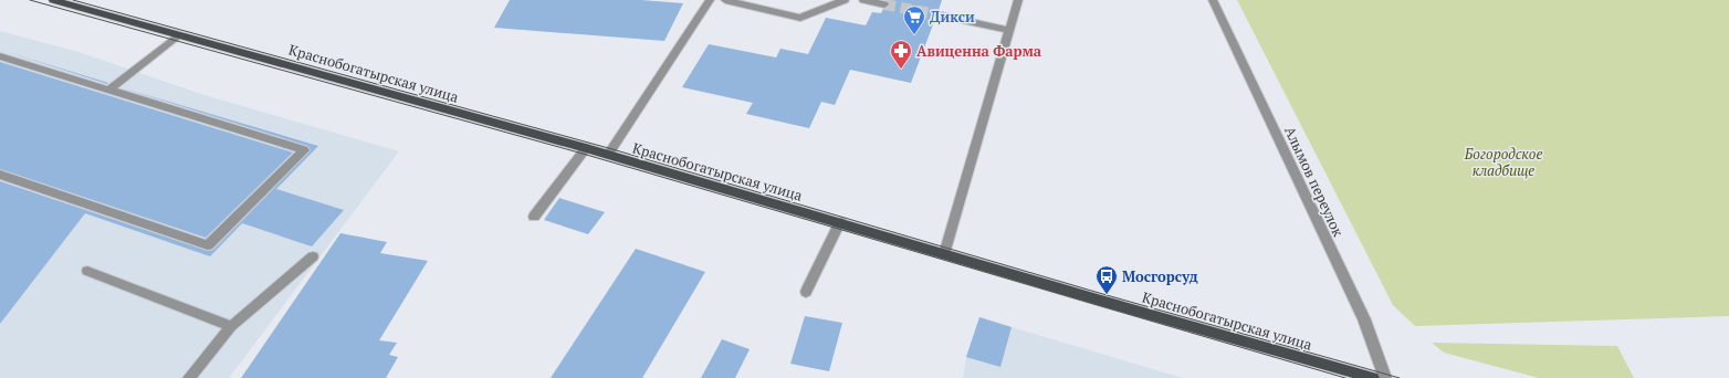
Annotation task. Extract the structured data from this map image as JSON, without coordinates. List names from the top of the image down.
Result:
{
  "streets": {
    "main road": ["Краснобогатырская улица"],
    "street": ["Алымов переулок"]
  },
  "parks": ["Богородское кладбище"],
  "places": {
    "supermarket": ["Дикси"],
    "pharmacy": ["Авиценна Фарма"],
    "bus stop": ["Мосгорсуд"]
  }
}
